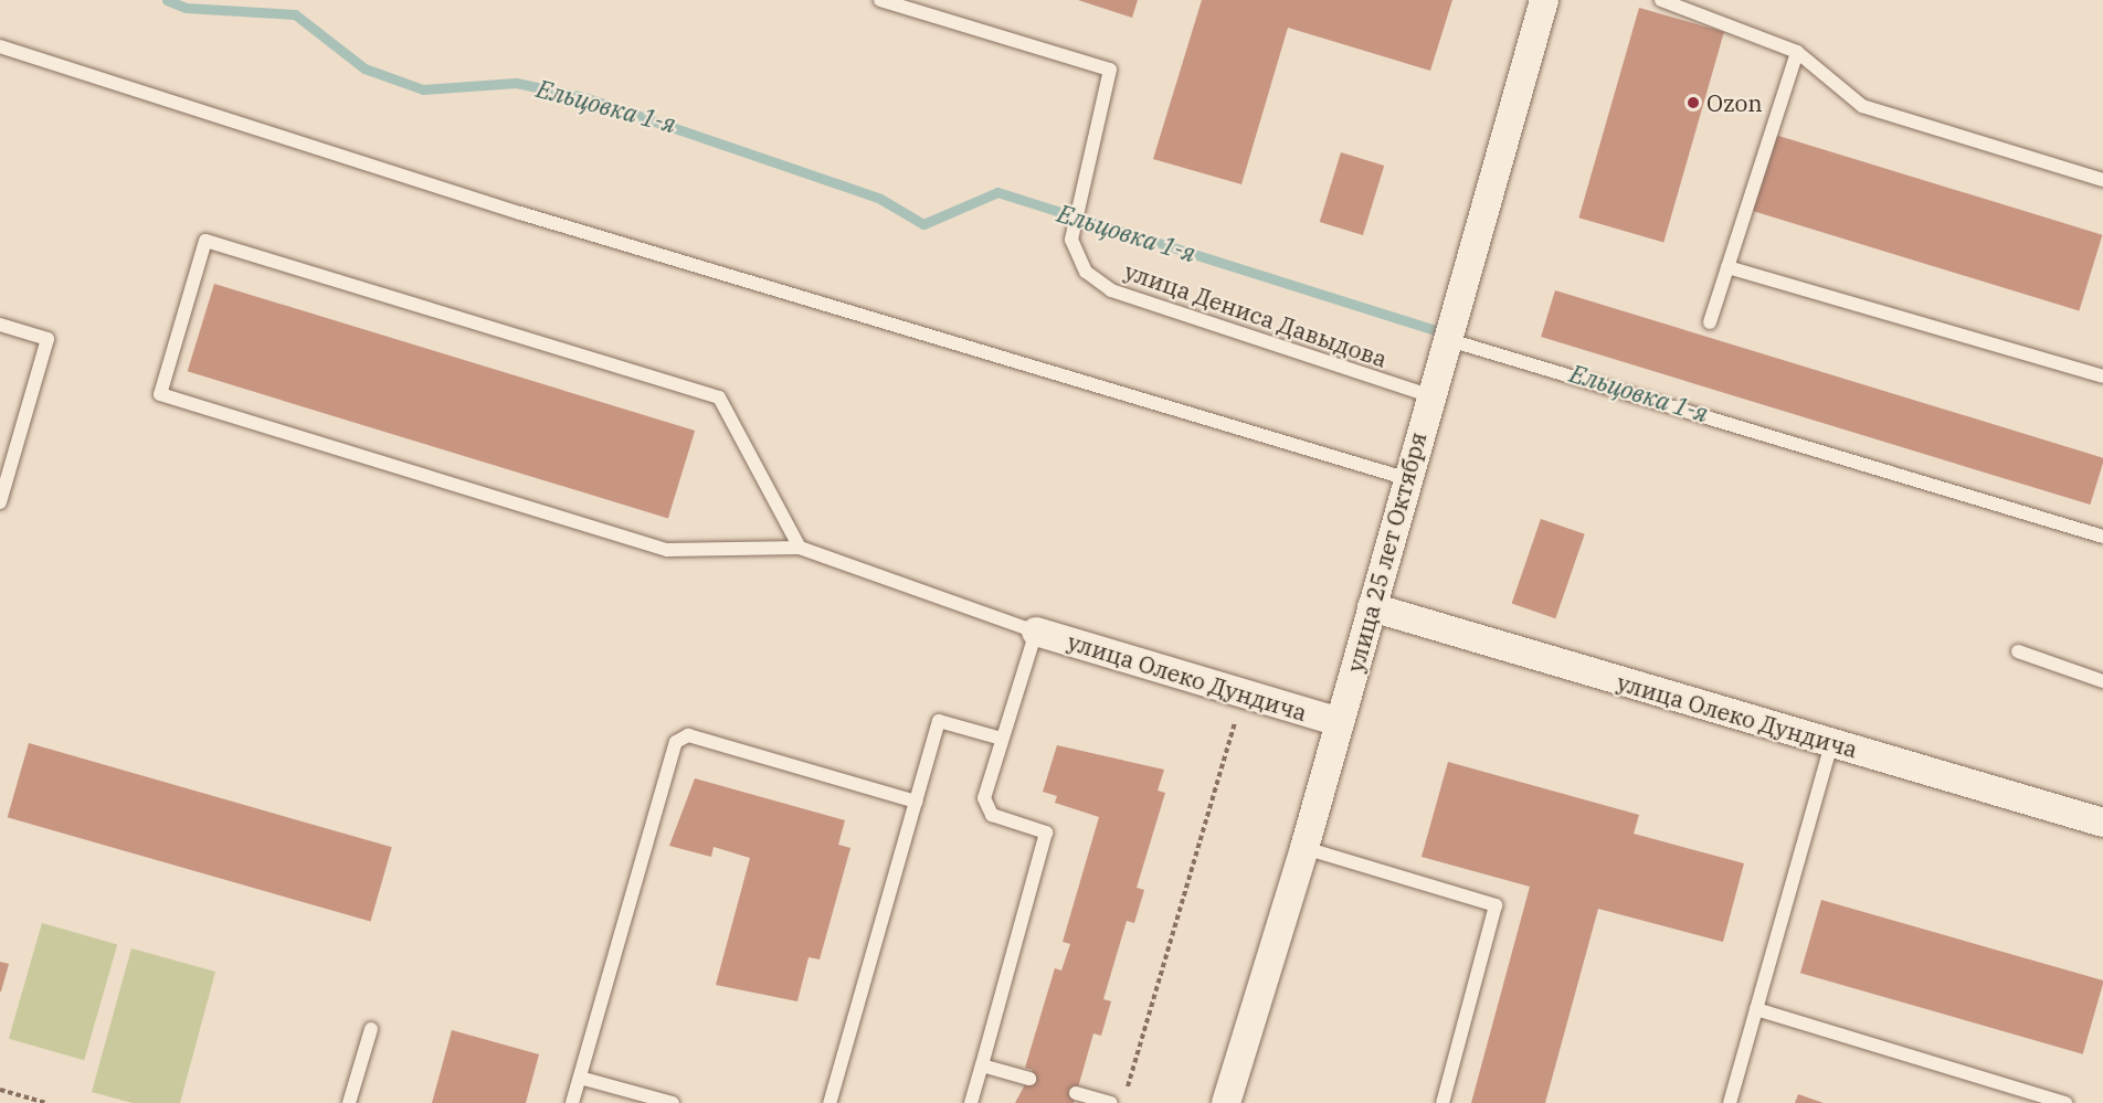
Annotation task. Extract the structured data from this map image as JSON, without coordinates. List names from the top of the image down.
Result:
{
  "streets": {
    "street": ["улица 25 лет Октября", "улица Олеко Дундича"],
    "lane": ["улица Дениса Давыдова"]
  },
  "crossings": [
    ["улица Дениса Давыдова", "улица 25 лет Октября"],
    ["улица 25 лет Октября", "улица Олеко Дундича"]
  ],
  "water": ["Ельцовка 1-я"],
  "places": ["Ozon"]
}
